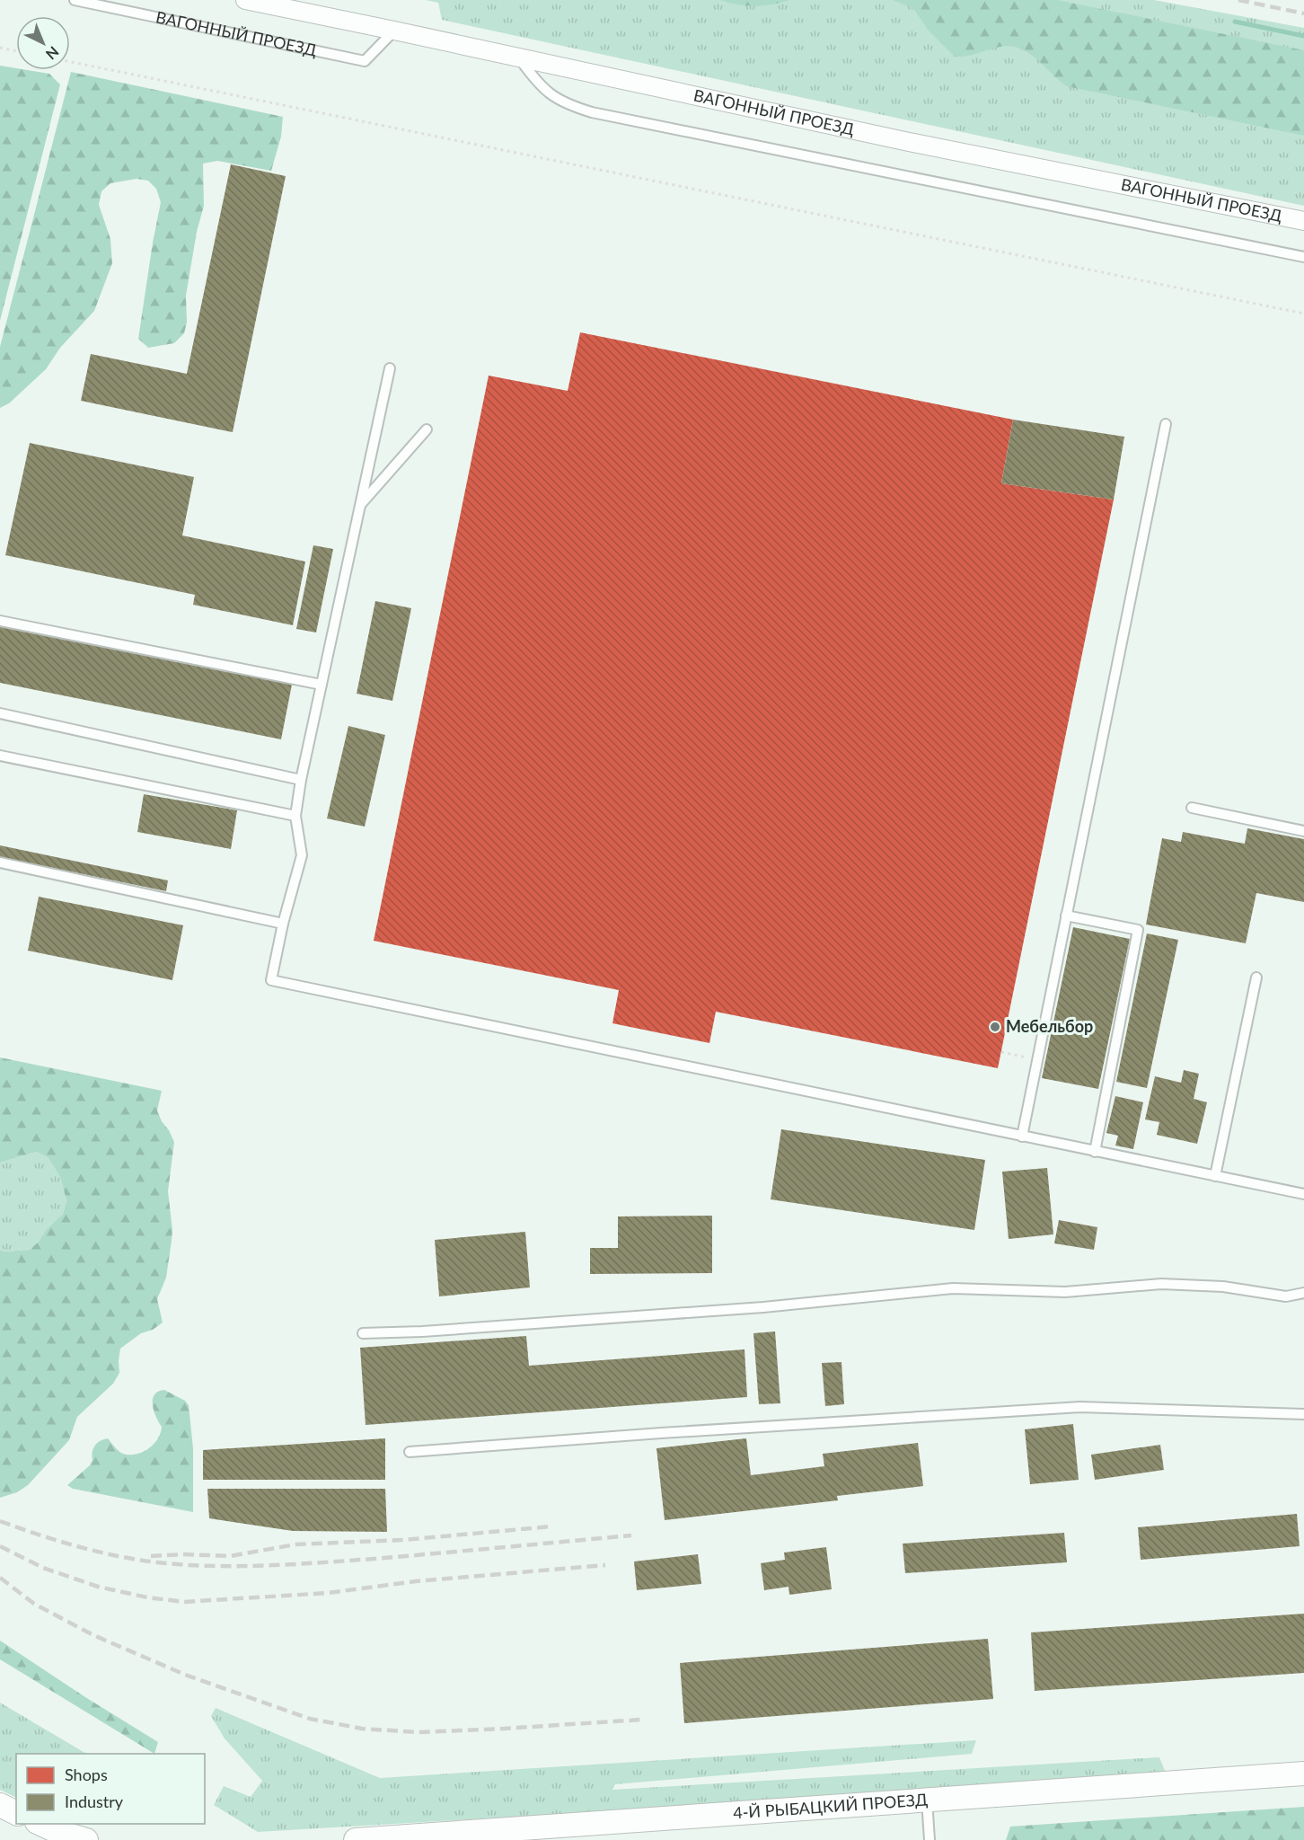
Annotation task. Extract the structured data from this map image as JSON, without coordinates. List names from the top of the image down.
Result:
{
  "streets": {
    "street": ["ВАГОННЫЙ ПРОЕЗД", "4-Й РЫБАЦКИЙ ПРОЕЗД"]
  },
  "places": ["Мебельбор"],
  "legend": ["Shops", "Industry"],
  "north": "bottom right"
}
